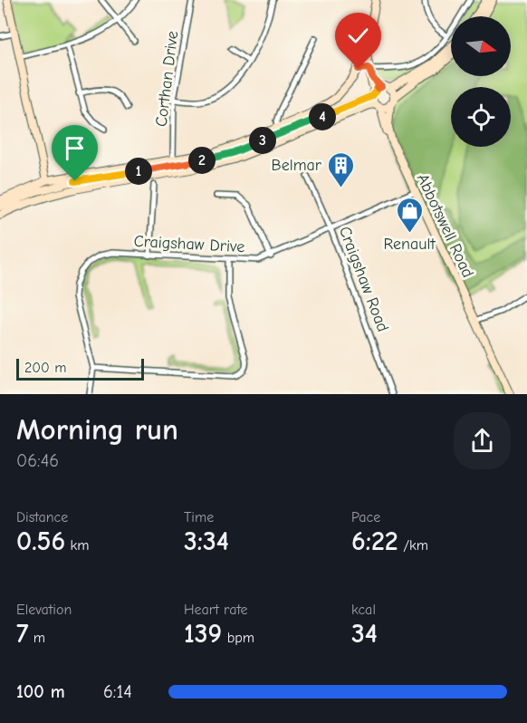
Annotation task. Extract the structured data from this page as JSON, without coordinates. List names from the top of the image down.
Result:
{
  "streets": {
    "street": [
      "Corthan Drive",
      "Abbotswell Road",
      "Craigshaw Drive",
      "Craigshaw Road"
    ]
  },
  "crossings": [
    ["Abbotswell Road", "Craigshaw Drive"],
    ["Craigshaw Drive", "Craigshaw Road"]
  ],
  "places": {
    "building": ["Belmar"],
    "shop": ["Renault"]
  },
  "scale_bar": "200 m",
  "north": "right",
  "page": {
    "pins": [
      "4",
      "3",
      "2",
      "1"
    ],
    "scale": "200 m",
    "heading": ["Morning run", "06:46"],
    "stats": [
      ["Distance", "0.56 km"],
      ["Time", "3:34"],
      ["Pace", "6:22 /km"],
      ["Elevation", "7 m"],
      ["Heart rate", "139 bpm"],
      ["kcal", "34"]
    ],
    "list": [
      {
        "name": "100 m",
        "note": "6:14"
      }
    ]
  }
}
